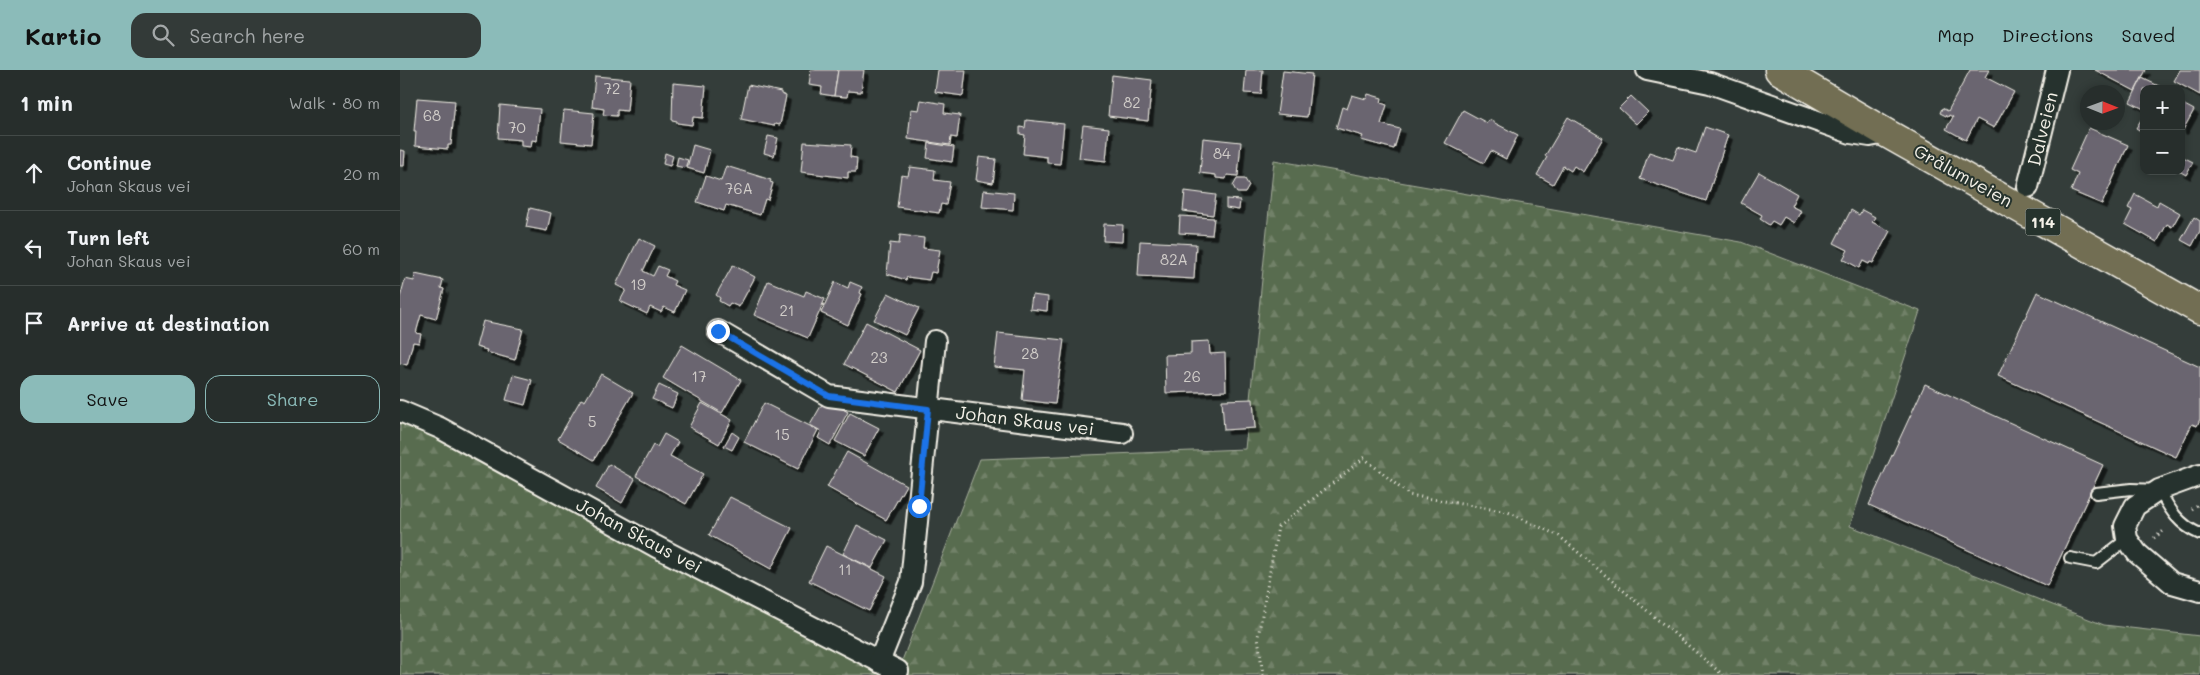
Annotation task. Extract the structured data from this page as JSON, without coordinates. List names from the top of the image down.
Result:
{
  "streets": {
    "main road": ["Grålumveien", "114"],
    "street": ["Dalveien", "Johan Skaus vei"]
  },
  "house_numbers": [
    "72",
    "82",
    "68",
    "70",
    "84",
    "76A",
    "82A",
    "19",
    "21",
    "28",
    "23",
    "17",
    "26",
    "5",
    "15",
    "11"
  ],
  "north": "right",
  "page": {
    "header": "Kartio",
    "search": "Search here",
    "nav": ["Map", "Directions", "Saved"],
    "heading": ["1 min", "Walk · 80 m"],
    "map_buttons": ["+", "−"],
    "list": [
      ["Continue", "Johan Skaus vei", "20 m"],
      ["Turn left", "Johan Skaus vei", "60 m"],
      "Arrive at destination"
    ],
    "buttons": ["Save", "Share"]
  }
}
